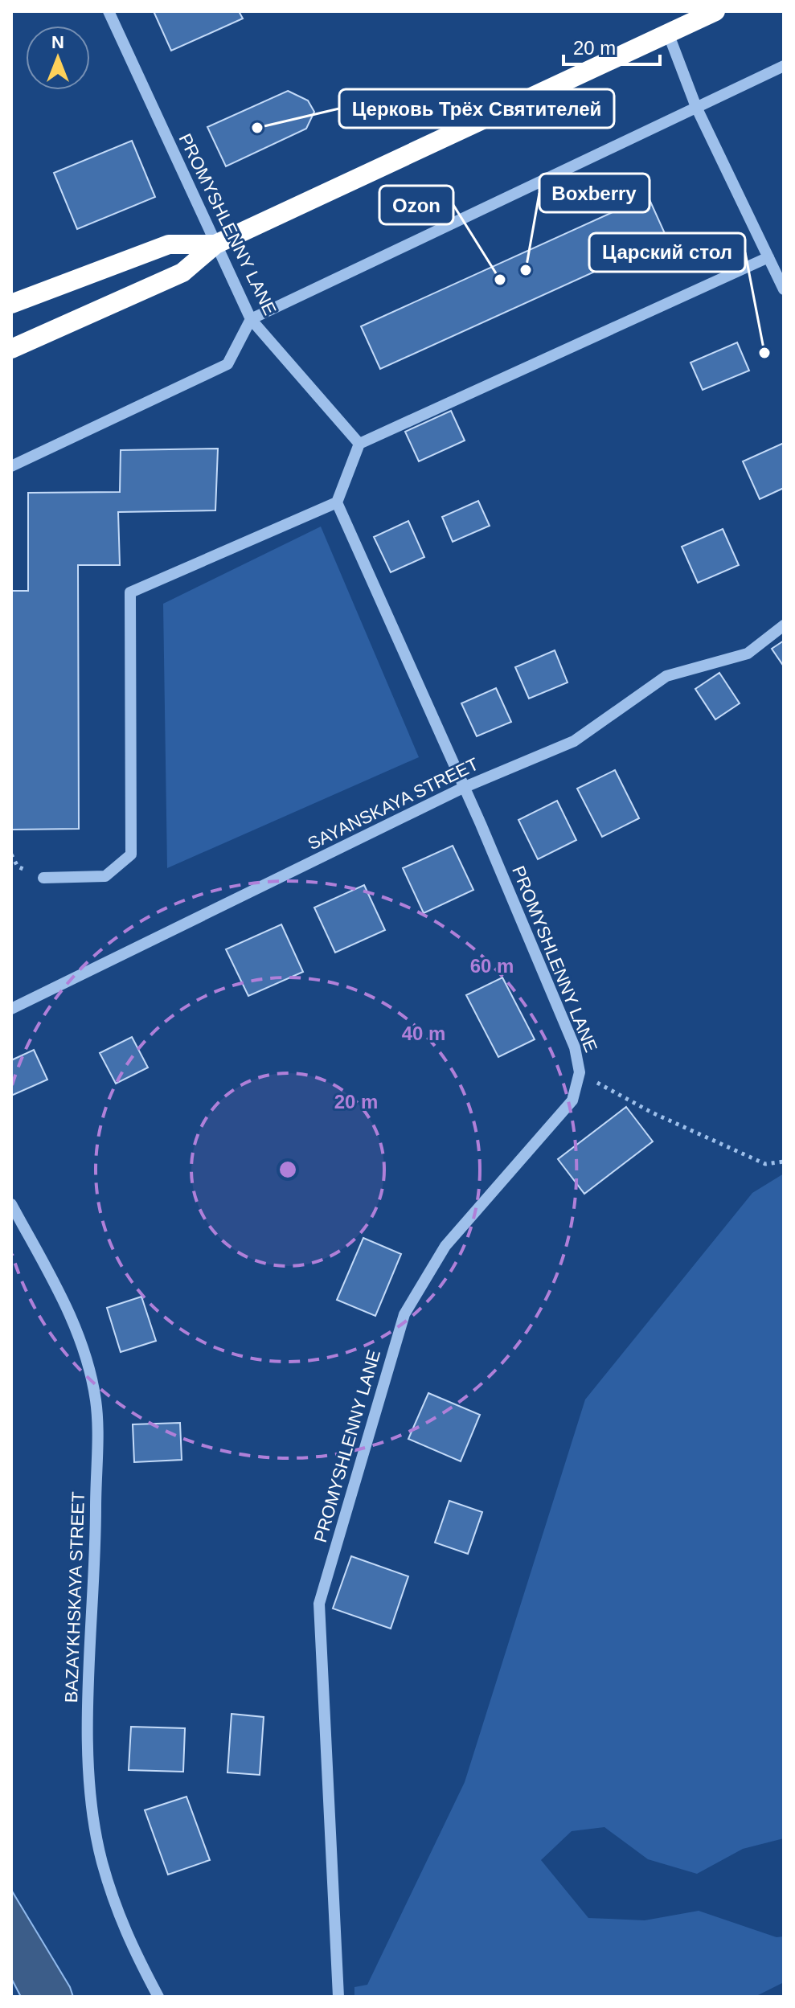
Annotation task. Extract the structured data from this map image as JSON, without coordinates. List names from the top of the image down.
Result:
{
  "streets": {
    "street": ["PROMYSHLENNY LANE", "SAYANSKAYA STREET", "BAZAYKHSKAYA STREET"]
  },
  "crossings": [
    ["PROMYSHLENNY LANE", "SAYANSKAYA STREET"]
  ],
  "places": [
    "Церковь Трёх Святителей",
    "Boxberry",
    "Ozon",
    "Царский стол"
  ],
  "scale_bar": "20 m",
  "north": "top",
  "rings": ["60 m", "40 m", "20 m"]
}
